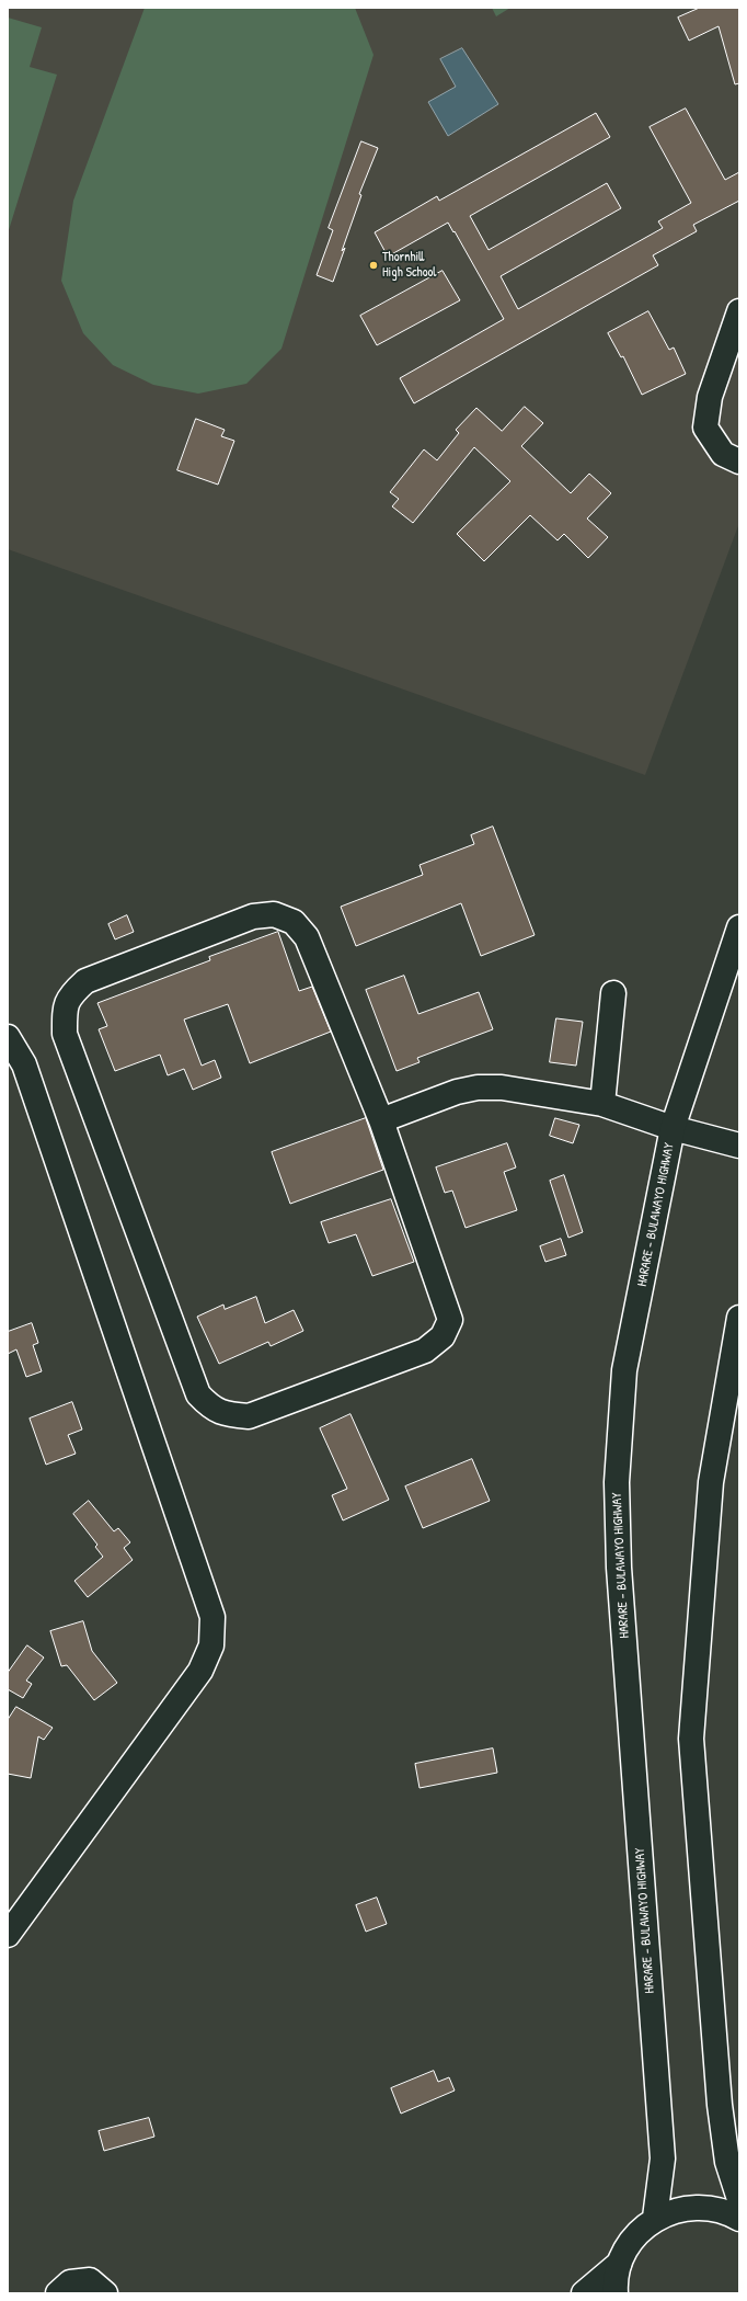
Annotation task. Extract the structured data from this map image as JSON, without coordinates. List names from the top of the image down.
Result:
{
  "streets": {
    "main road": ["HARARE - BULAWAYO HIGHWAY"]
  },
  "places": ["Thornhill High School"]
}
